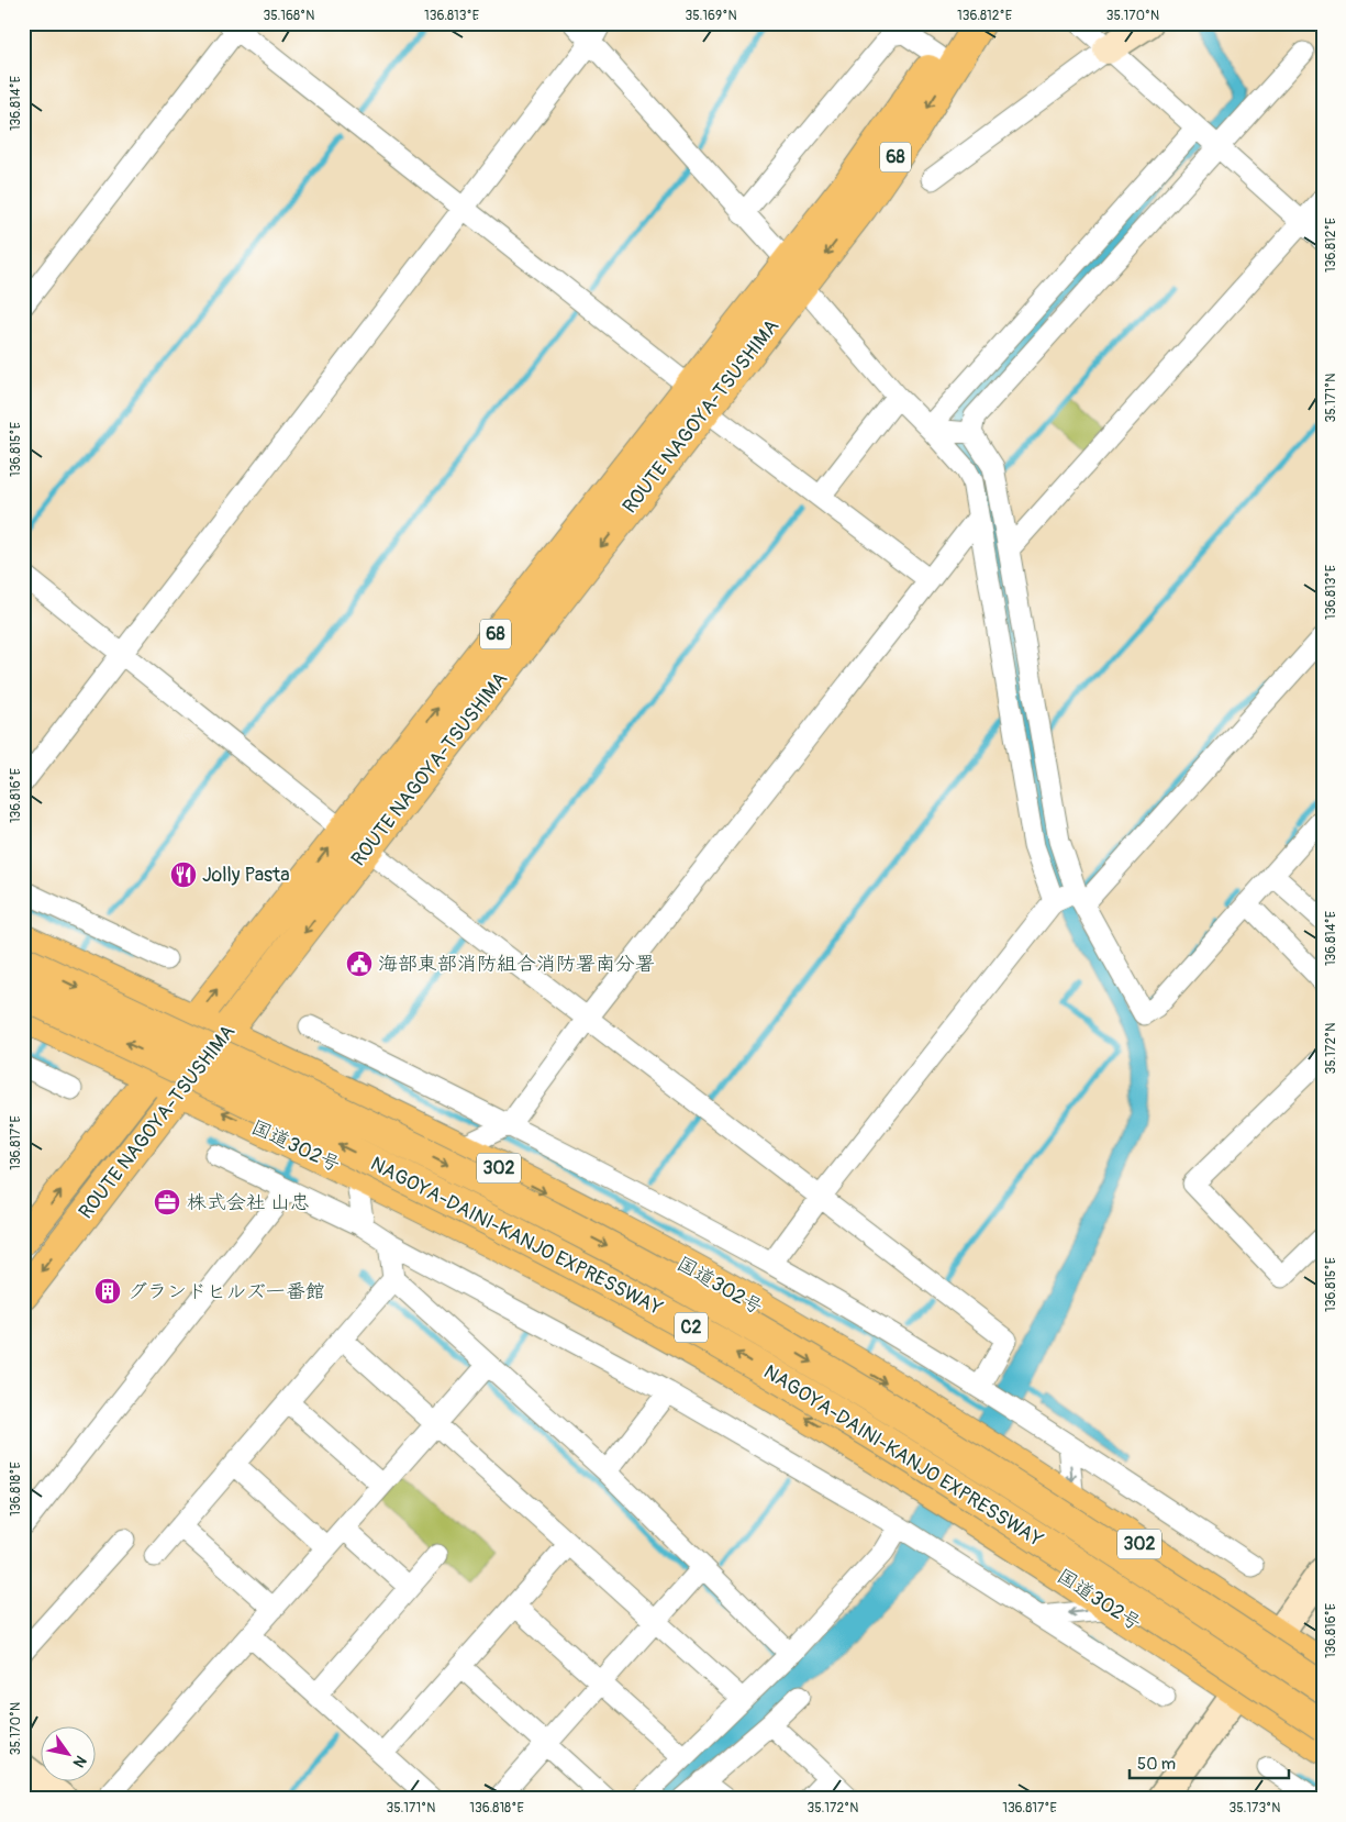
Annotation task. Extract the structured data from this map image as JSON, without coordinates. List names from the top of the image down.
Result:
{
  "streets": {
    "main road": [
      "68",
      "ROUTE NAGOYA-TSUSHIMA",
      "国道302号",
      "302",
      "NAGOYA-DAINI-KANJO EXPRESSWAY",
      "C2"
    ]
  },
  "crossings": [
    ["ROUTE NAGOYA-TSUSHIMA", "国道302号"],
    ["国道302号", "NAGOYA-DAINI-KANJO EXPRESSWAY"]
  ],
  "places": {
    "restaurant": ["Jolly Pasta"],
    "public building": ["海部東部消防組合消防署南分署"],
    "office": ["株式会社 山忠"],
    "building": ["グランドヒルズ一番館"]
  },
  "scale_bar": "50 m",
  "north": "bottom right",
  "coordinates": [
    "35.168°N",
    "136.813°E",
    "35.169°N",
    "136.812°E",
    "35.170°N",
    "136.814°E",
    "35.171°N",
    "136.815°E",
    "136.816°E",
    "35.172°N",
    "136.817°E",
    "136.818°E",
    "35.173°N"
  ]
}
